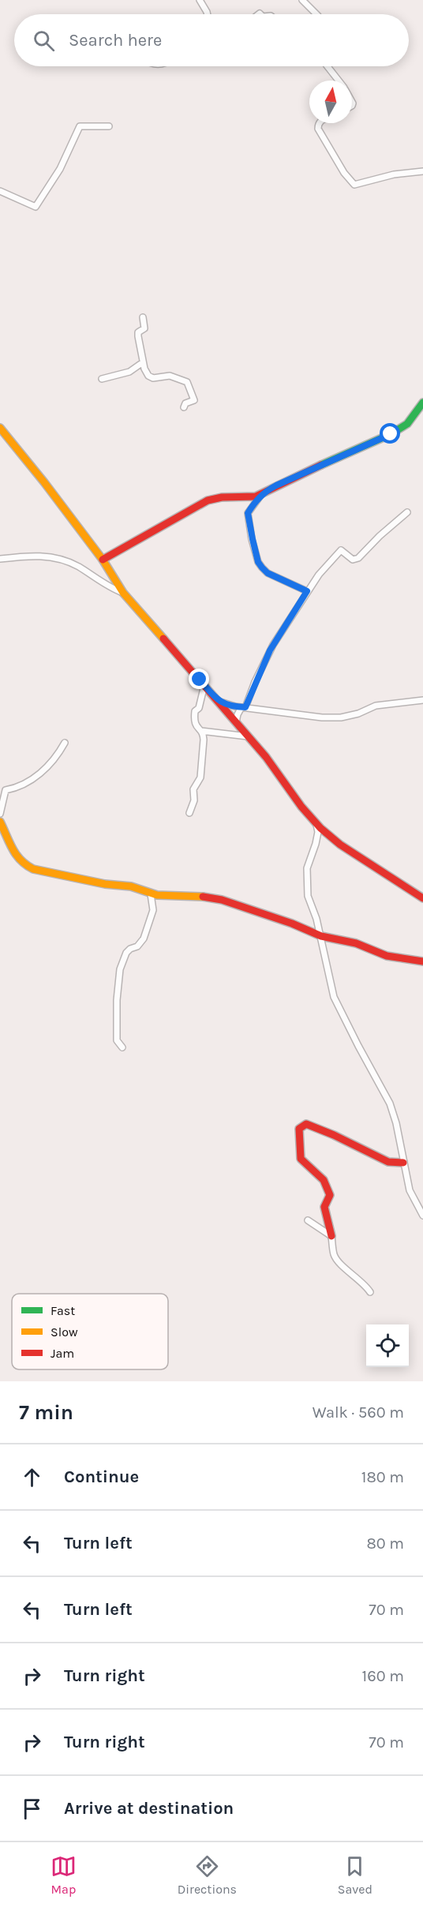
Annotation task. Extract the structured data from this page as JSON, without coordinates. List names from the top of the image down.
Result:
{
  "legend": ["Fast", "Slow", "Jam"],
  "north": "top",
  "page": {
    "search": "Search here",
    "heading": ["7 min", "Walk · 560 m"],
    "list": [
      ["Continue", "180 m"],
      ["Turn left", "80 m"],
      ["Turn left", "70 m"],
      ["Turn right", "160 m"],
      ["Turn right", "70 m"],
      "Arrive at destination"
    ],
    "nav": ["Map", "Directions", "Saved"]
  }
}
